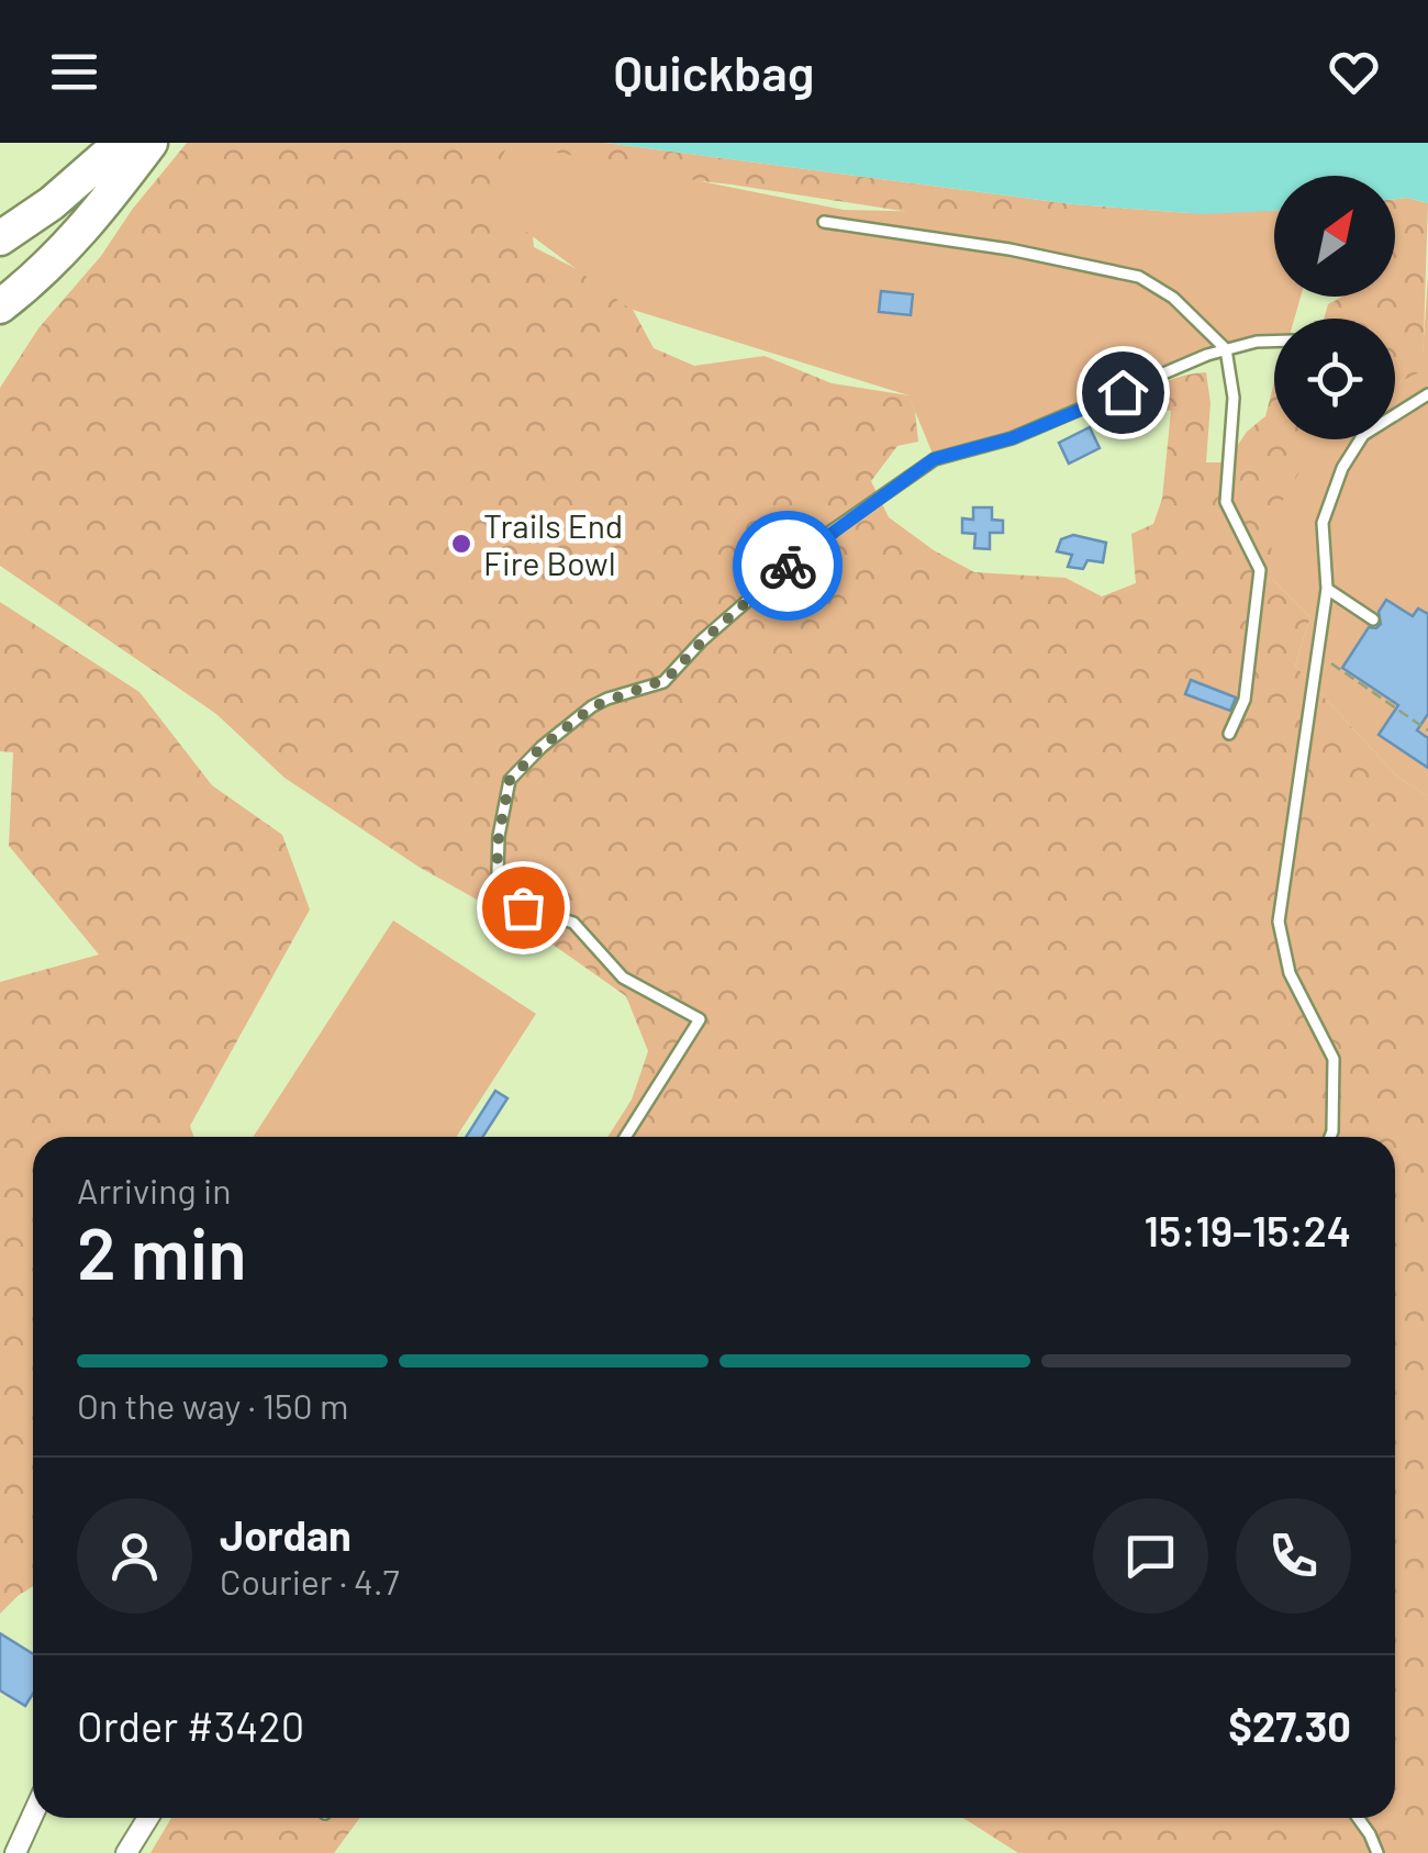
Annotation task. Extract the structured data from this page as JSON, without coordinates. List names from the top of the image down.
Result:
{
  "places": ["Trails End Fire Bowl"],
  "north": "top right",
  "page": {
    "header": "Quickbag",
    "heading": ["2 min", "Arriving in", "15:19–15:24"],
    "panel": [
      "Jordan",
      "Courier · 4.7",
      "Order #3420",
      "$27.30"
    ],
    "bar": "On the way · 150 m"
  }
}
